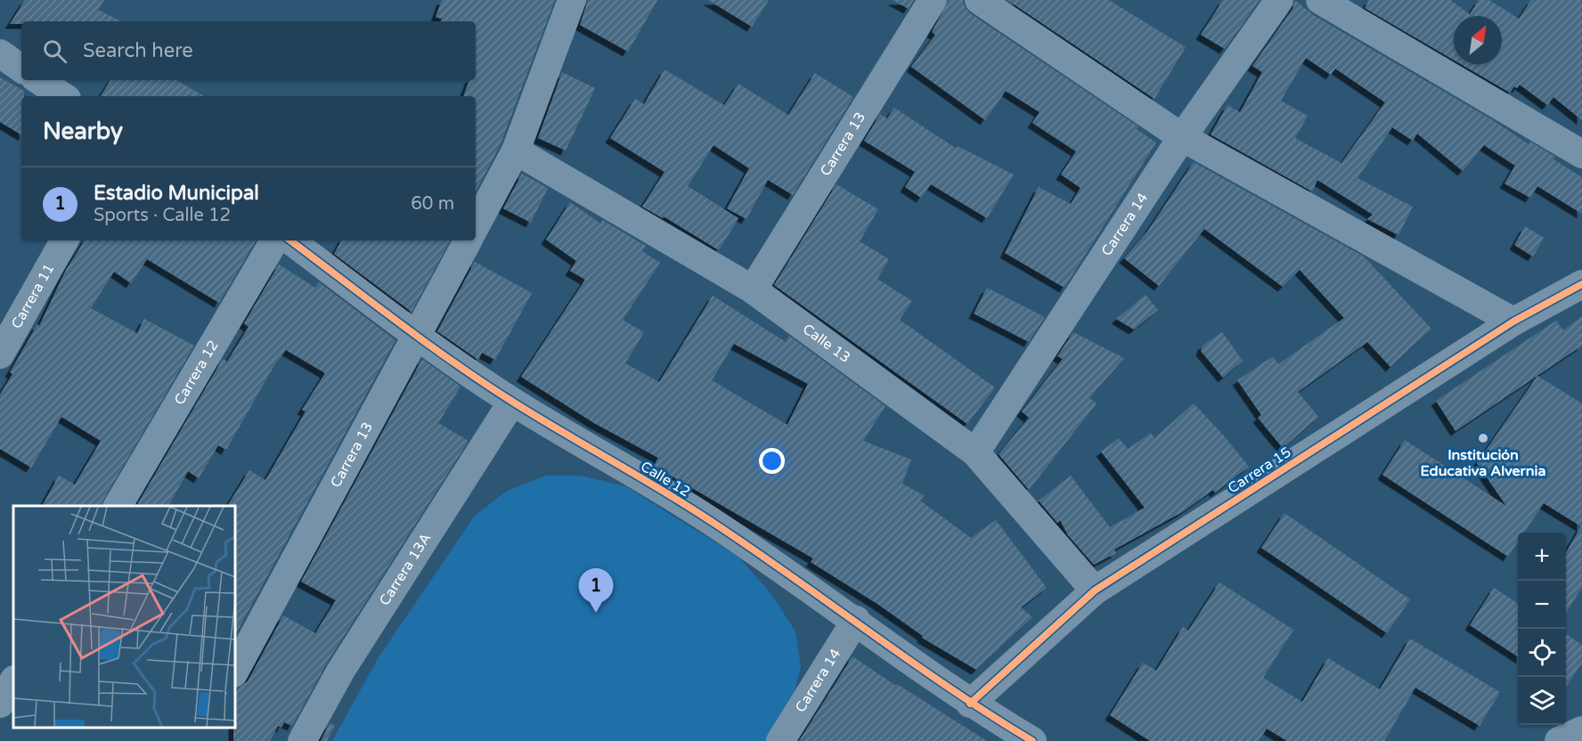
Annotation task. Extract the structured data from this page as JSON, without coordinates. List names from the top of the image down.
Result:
{
  "streets": {
    "street": [
      "Carrera 13",
      "Carrera 14",
      "Carrera 11",
      "Calle 13",
      "Carrera 12",
      "Carrera 15",
      "Calle 12",
      "Carrera 13A"
    ]
  },
  "crossings": [
    ["Carrera 13", "Calle 13"],
    ["Carrera 13", "Calle 12"],
    ["Carrera 14", "Calle 13"],
    ["Carrera 14", "Calle 12"],
    ["Calle 13", "Carrera 15"],
    ["Carrera 15", "Calle 12"],
    ["Calle 12", "Carrera 13A"]
  ],
  "places": ["Institución Educativa Alvernia"],
  "north": "top right",
  "page": {
    "search": "Search here",
    "heading": "Nearby",
    "list": [
      {
        "mark": "1",
        "name": "Estadio Municipal",
        "note": "Sports · Calle 12",
        "value": "60 m"
      }
    ],
    "map_buttons": ["+", "−"],
    "pins": "1"
  }
}
